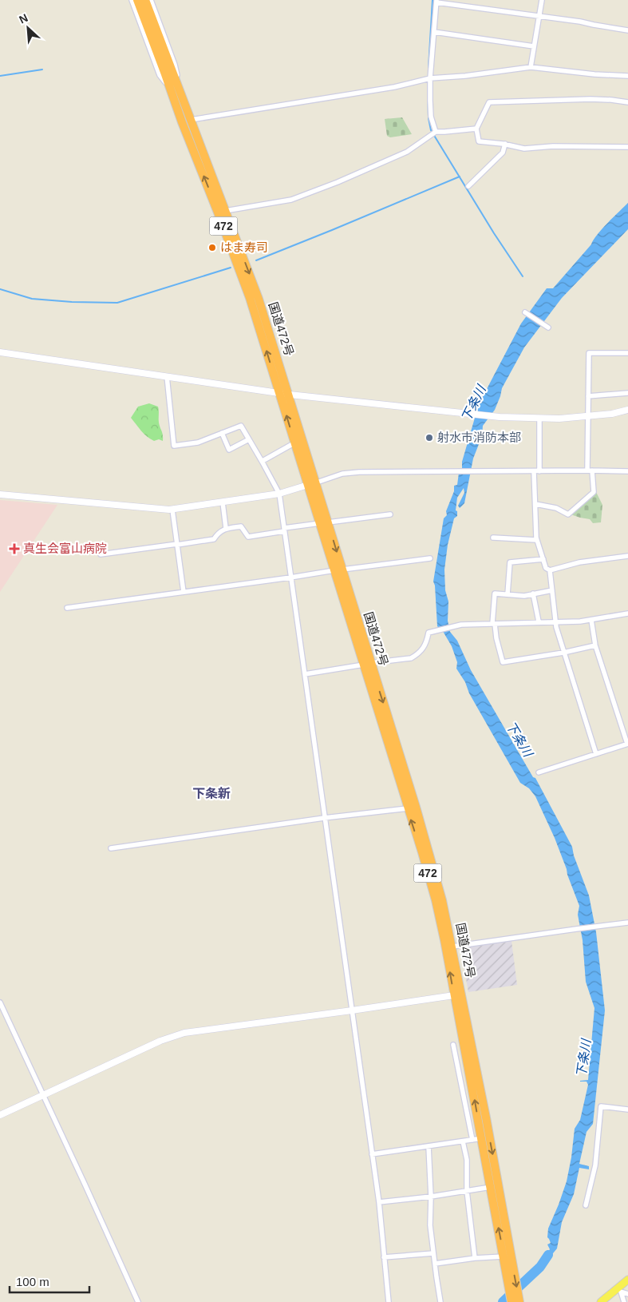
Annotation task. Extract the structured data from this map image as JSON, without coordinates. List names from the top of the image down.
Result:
{
  "streets": {
    "highway": ["472", "国道472号"]
  },
  "districts": ["下条新"],
  "water": ["下条川"],
  "places": {
    "other": ["はま寿司", "射水市消防本部"],
    "health": ["真生会富山病院"]
  },
  "scale_bar": "100 m",
  "north": "top left"
}
